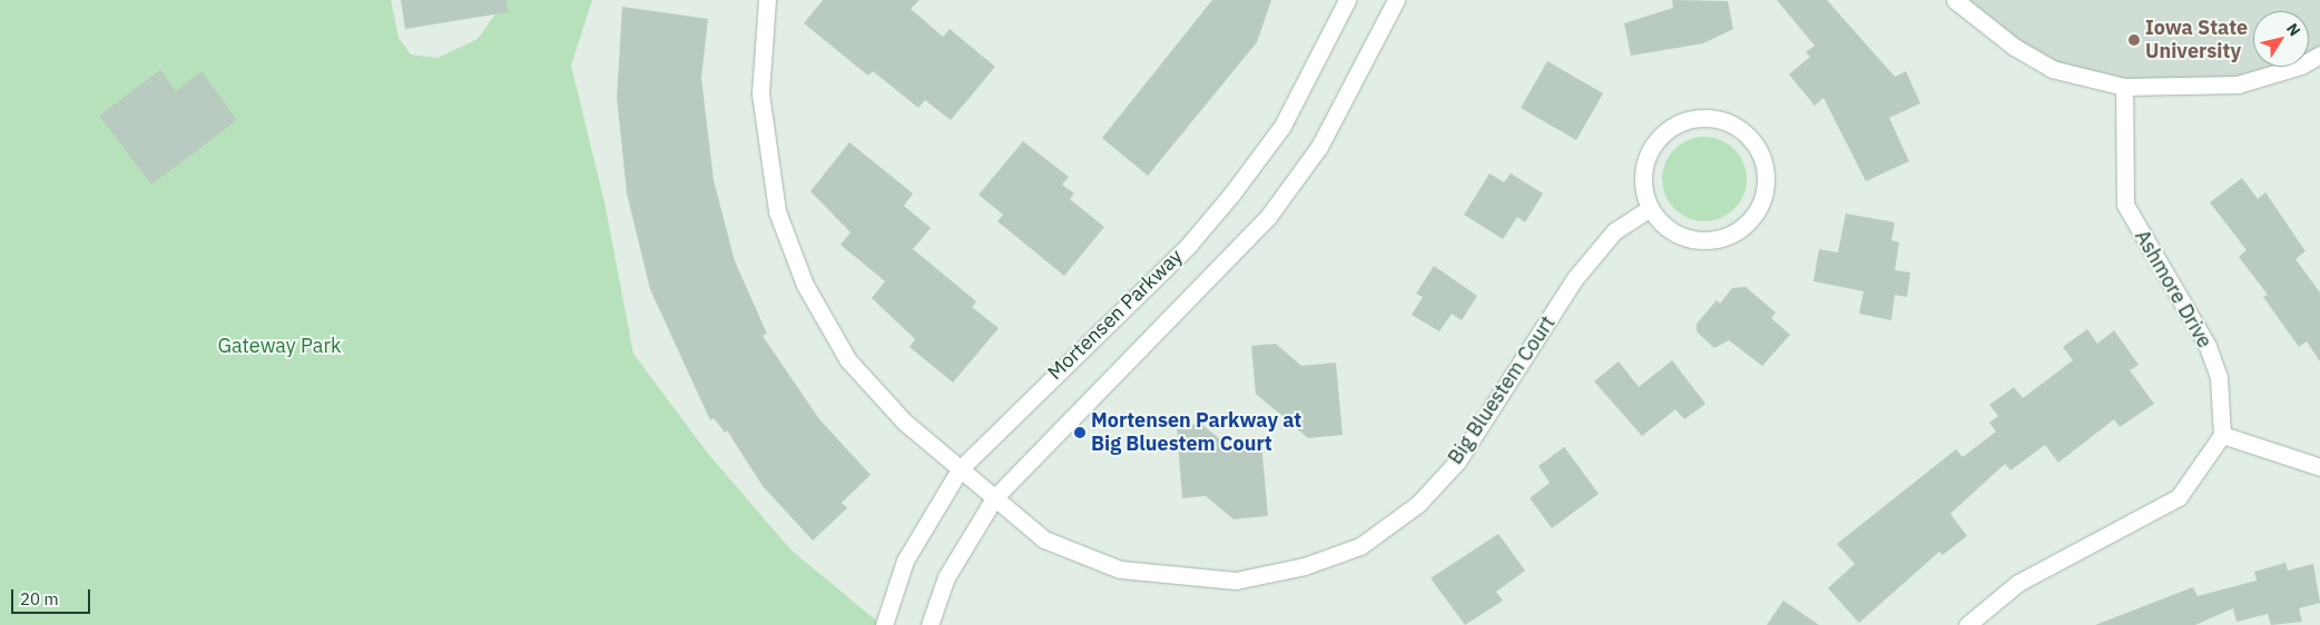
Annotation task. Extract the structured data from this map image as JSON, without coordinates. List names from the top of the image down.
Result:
{
  "streets": {
    "street": ["Ashmore Drive", "Mortensen Parkway", "Big Bluestem Court"]
  },
  "crossings": [
    ["Mortensen Parkway", "Big Bluestem Court"]
  ],
  "parks": ["Gateway Park"],
  "places": ["Iowa State University", "Mortensen Parkway at Big Bluestem Court"],
  "scale_bar": "20 m",
  "north": "top right"
}
